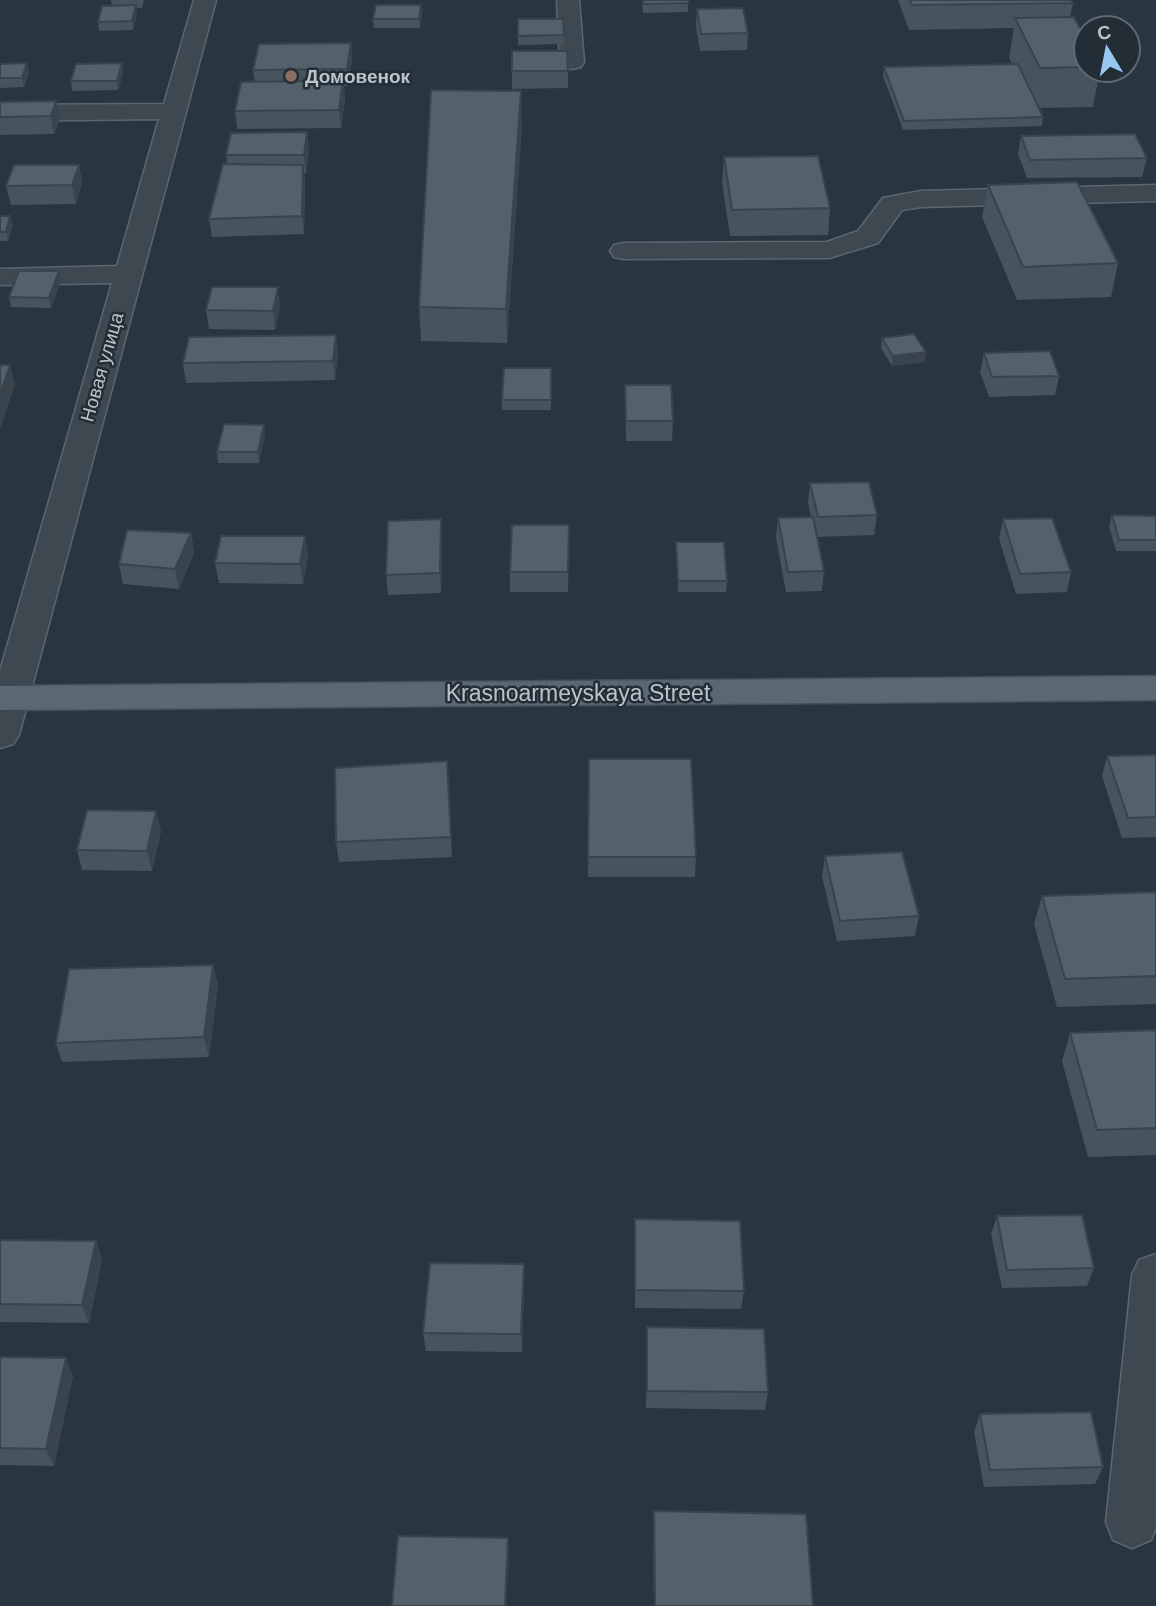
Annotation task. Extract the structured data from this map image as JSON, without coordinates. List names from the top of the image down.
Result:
{
  "streets": {
    "main road": ["Krasnoarmeyskaya Street"],
    "street": ["Новая улица"]
  },
  "crossings": [
    ["Новая улица", "Krasnoarmeyskaya Street"]
  ],
  "places": ["Домовенок"],
  "north": "top"
}
